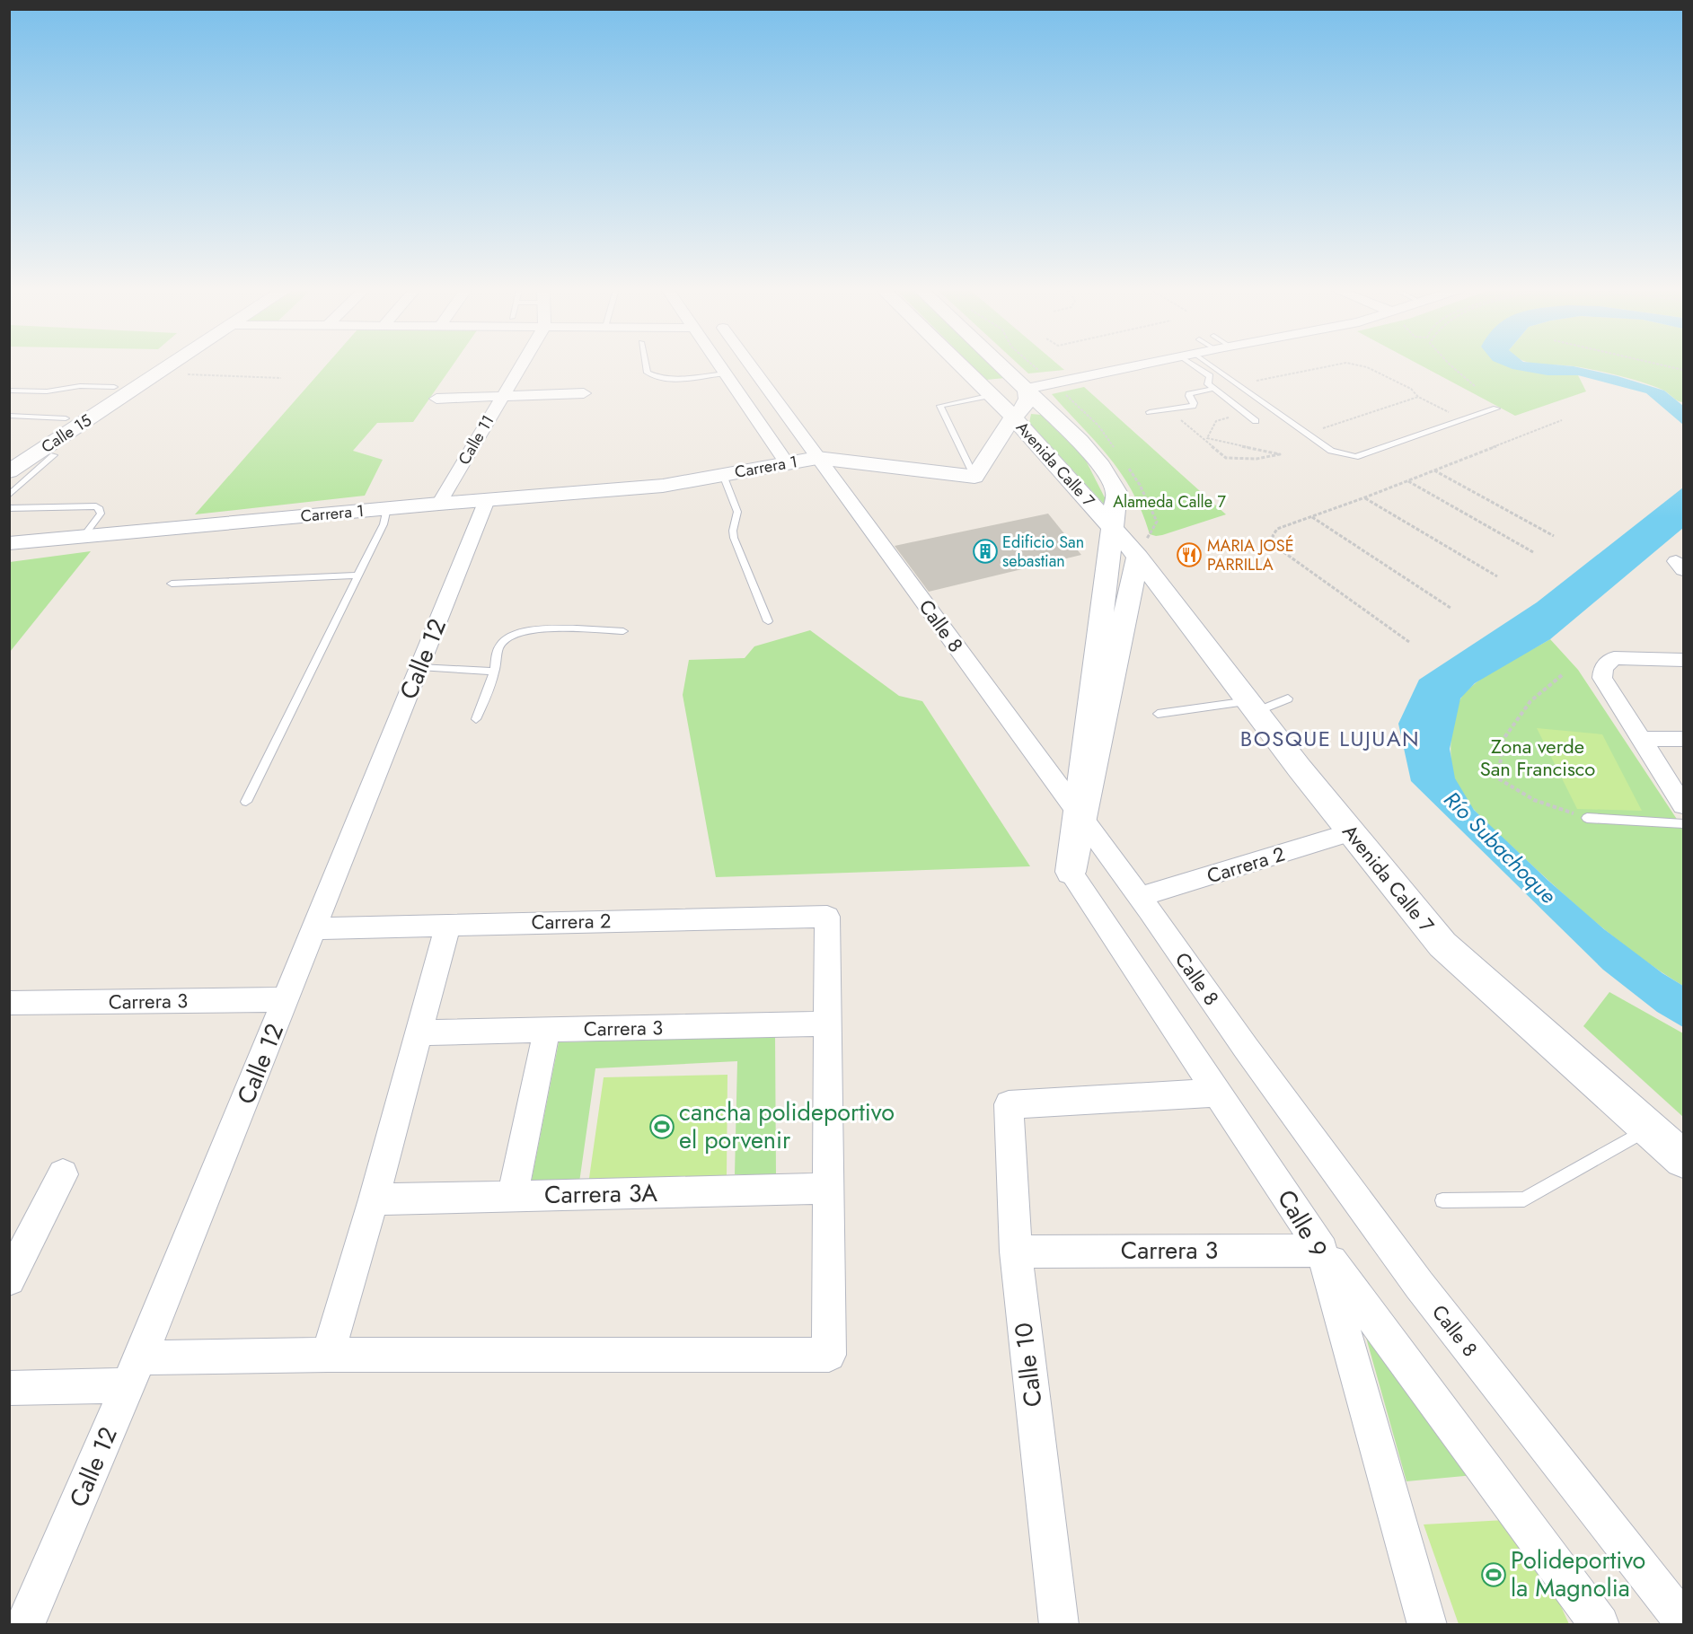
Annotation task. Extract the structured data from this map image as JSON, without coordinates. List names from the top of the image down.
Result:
{
  "streets": {
    "main road": ["Calle 15", "Avenida Calle 7", "Carrera 1"],
    "street": [
      "Calle 11",
      "Calle 8",
      "Calle 12",
      "Carrera 2",
      "Carrera 3",
      "Carrera 3A",
      "Calle 9",
      "Calle 10"
    ]
  },
  "crossings": [
    ["Calle 11", "Carrera 1"],
    ["Avenida Calle 7", "Carrera 2"],
    ["Avenida Calle 7", "Calle 9"],
    ["Carrera 1", "Calle 8"],
    ["Carrera 1", "Calle 12"],
    ["Calle 8", "Carrera 2"],
    ["Calle 12", "Carrera 2"],
    ["Calle 12", "Carrera 3"],
    ["Carrera 2", "Carrera 3"],
    ["Carrera 3", "Calle 9"],
    ["Carrera 3", "Calle 10"],
    ["Calle 9", "Calle 10"]
  ],
  "districts": ["BOSQUE LUJUAN"],
  "water": ["Río Subachoque"],
  "parks": ["Alameda Calle 7", "Zona verde San Francisco"],
  "places": {
    "building": ["Edificio San sebastian"],
    "restaurant": ["MARIA JOSÉ PARRILLA"],
    "sports": ["cancha polideportivo el porvenir", "Polideportivo la Magnolia"]
  }
}
